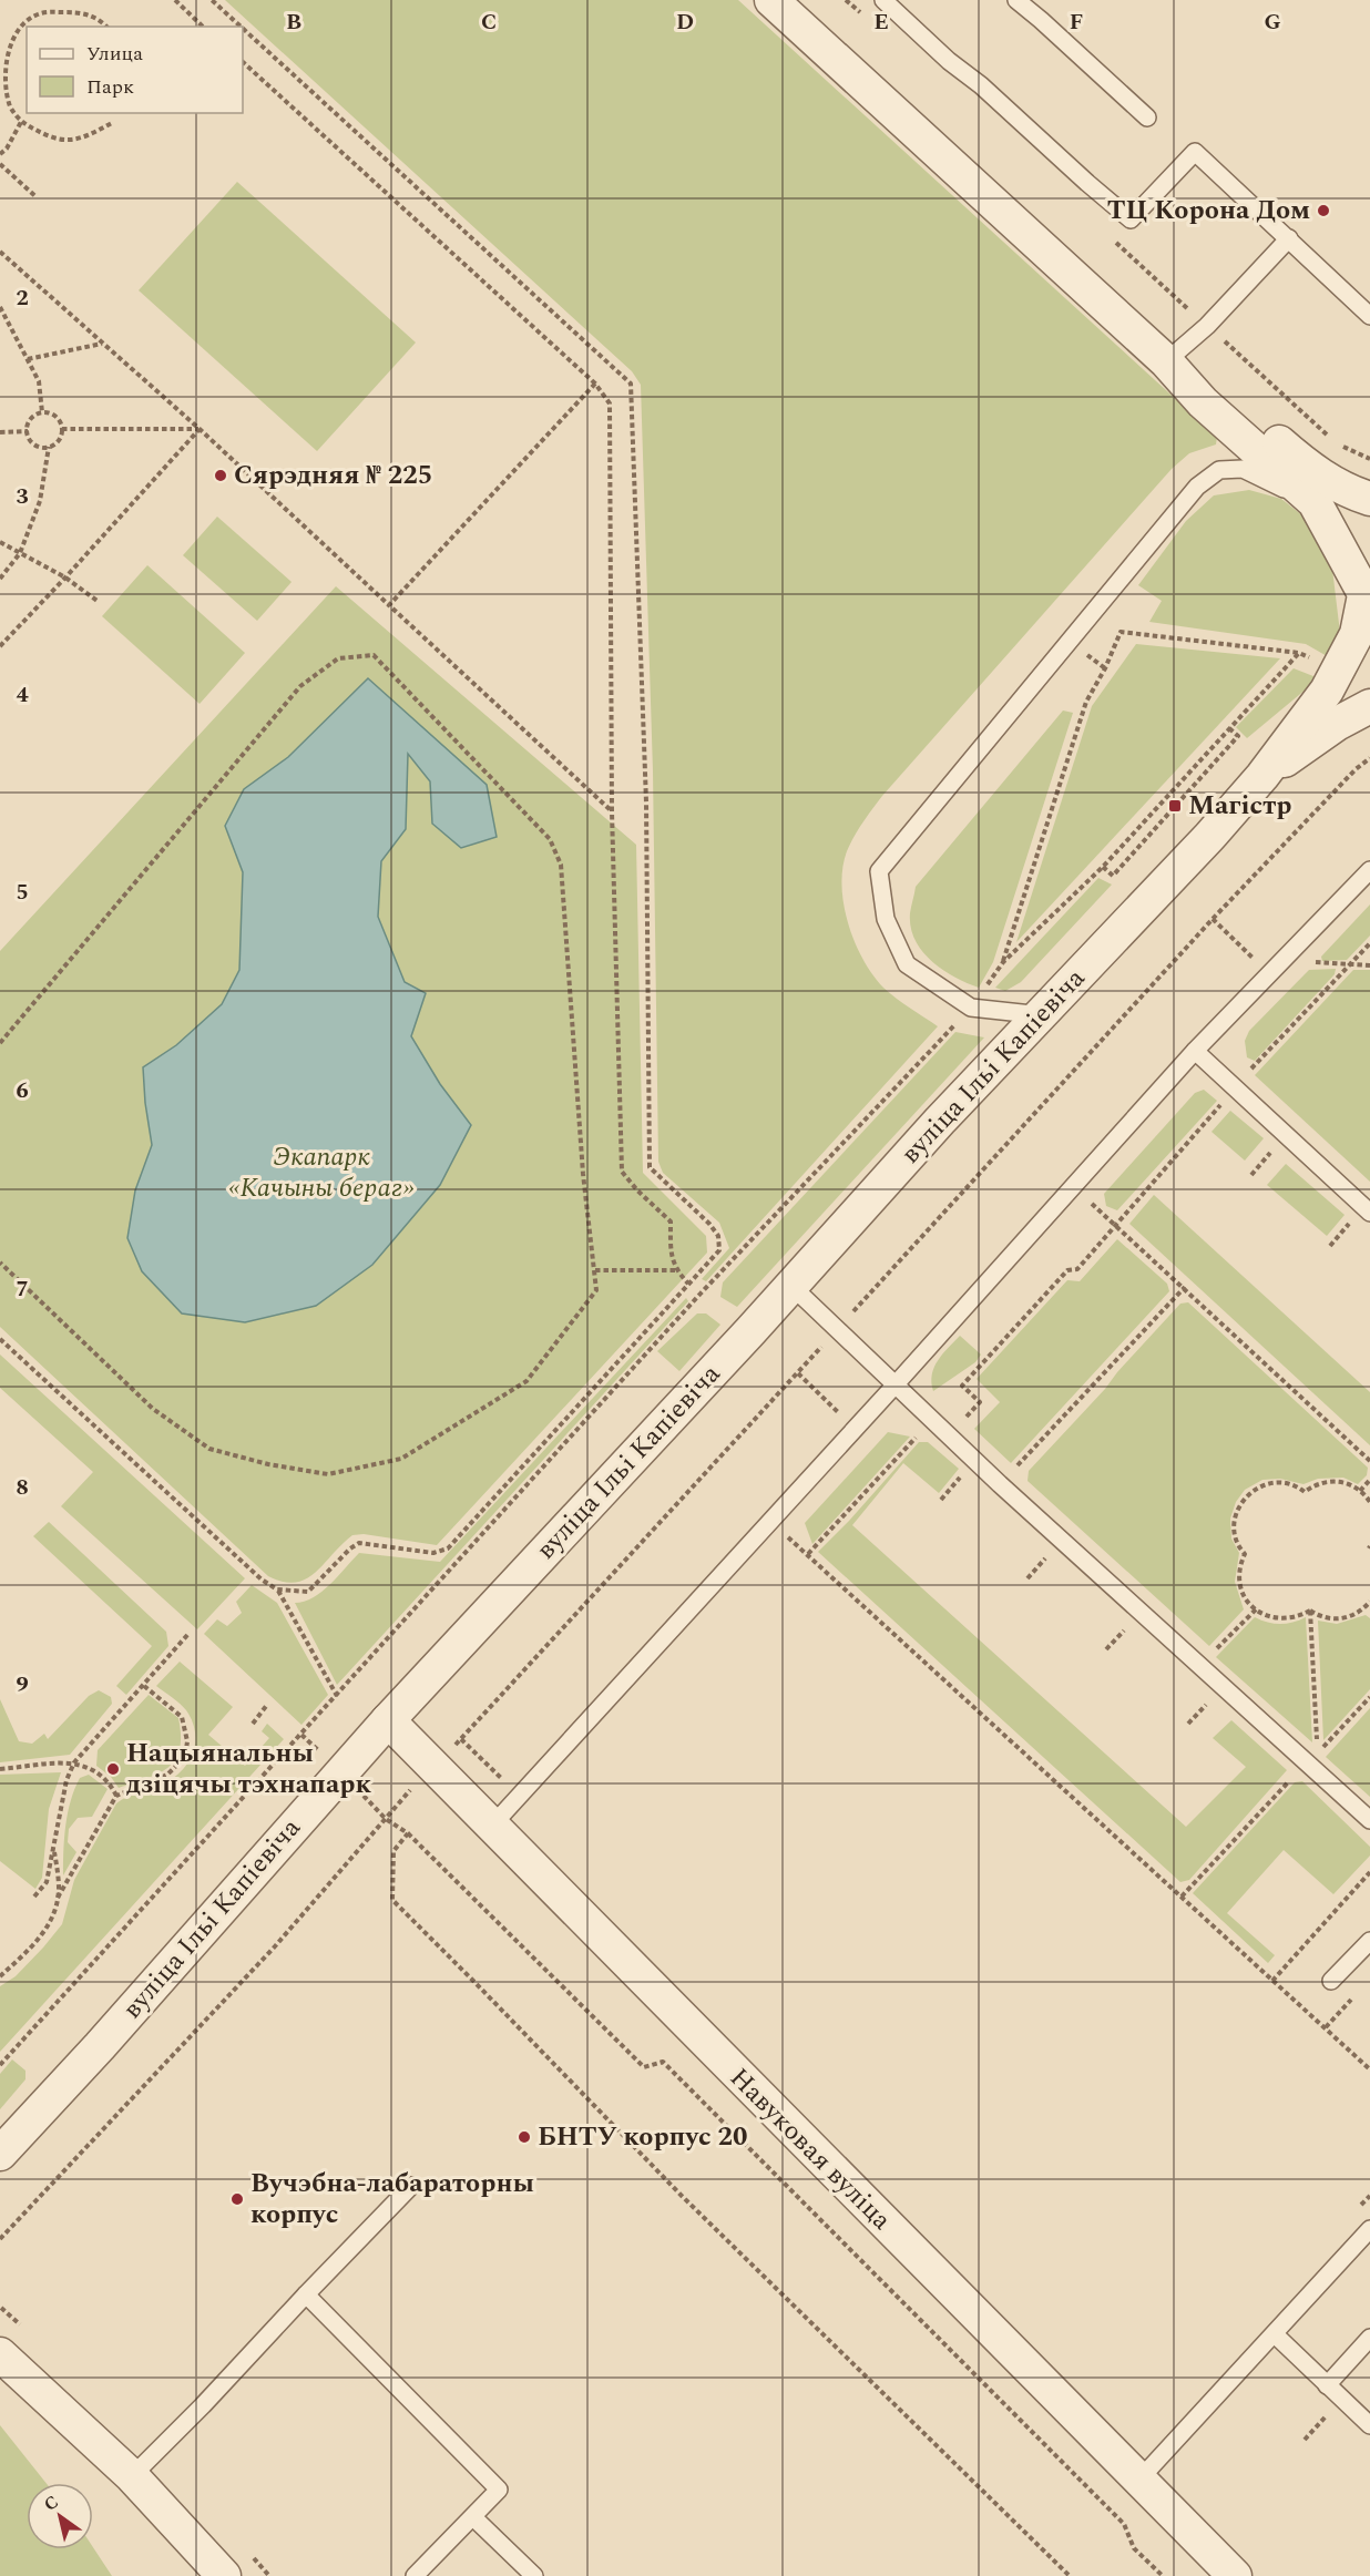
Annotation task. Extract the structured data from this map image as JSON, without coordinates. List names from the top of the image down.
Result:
{
  "streets": {
    "street": ["вуліца Ільі Капіевіча", "Навуковая вуліца"]
  },
  "crossings": [
    ["вуліца Ільі Капіевіча", "Навуковая вуліца"]
  ],
  "parks": ["Экапарк «Качыны бераг»"],
  "places": {
    "other": [
      "ТЦ Корона Дом",
      "Сярэдняя № 225",
      "Нацыянальны дзіцячы тэхнапарк",
      "БНТУ корпус 20",
      "Вучэбна-лабараторны корпус"
    ],
    "transit": ["Магістр"]
  },
  "legend": ["Улица", "Парк"],
  "north": "top left",
  "grid": {
    "columns": [
      "B",
      "C",
      "D",
      "E",
      "F",
      "G"
    ],
    "rows": [
      "2",
      "3",
      "4",
      "5",
      "6",
      "7",
      "8",
      "9"
    ]
  }
}
